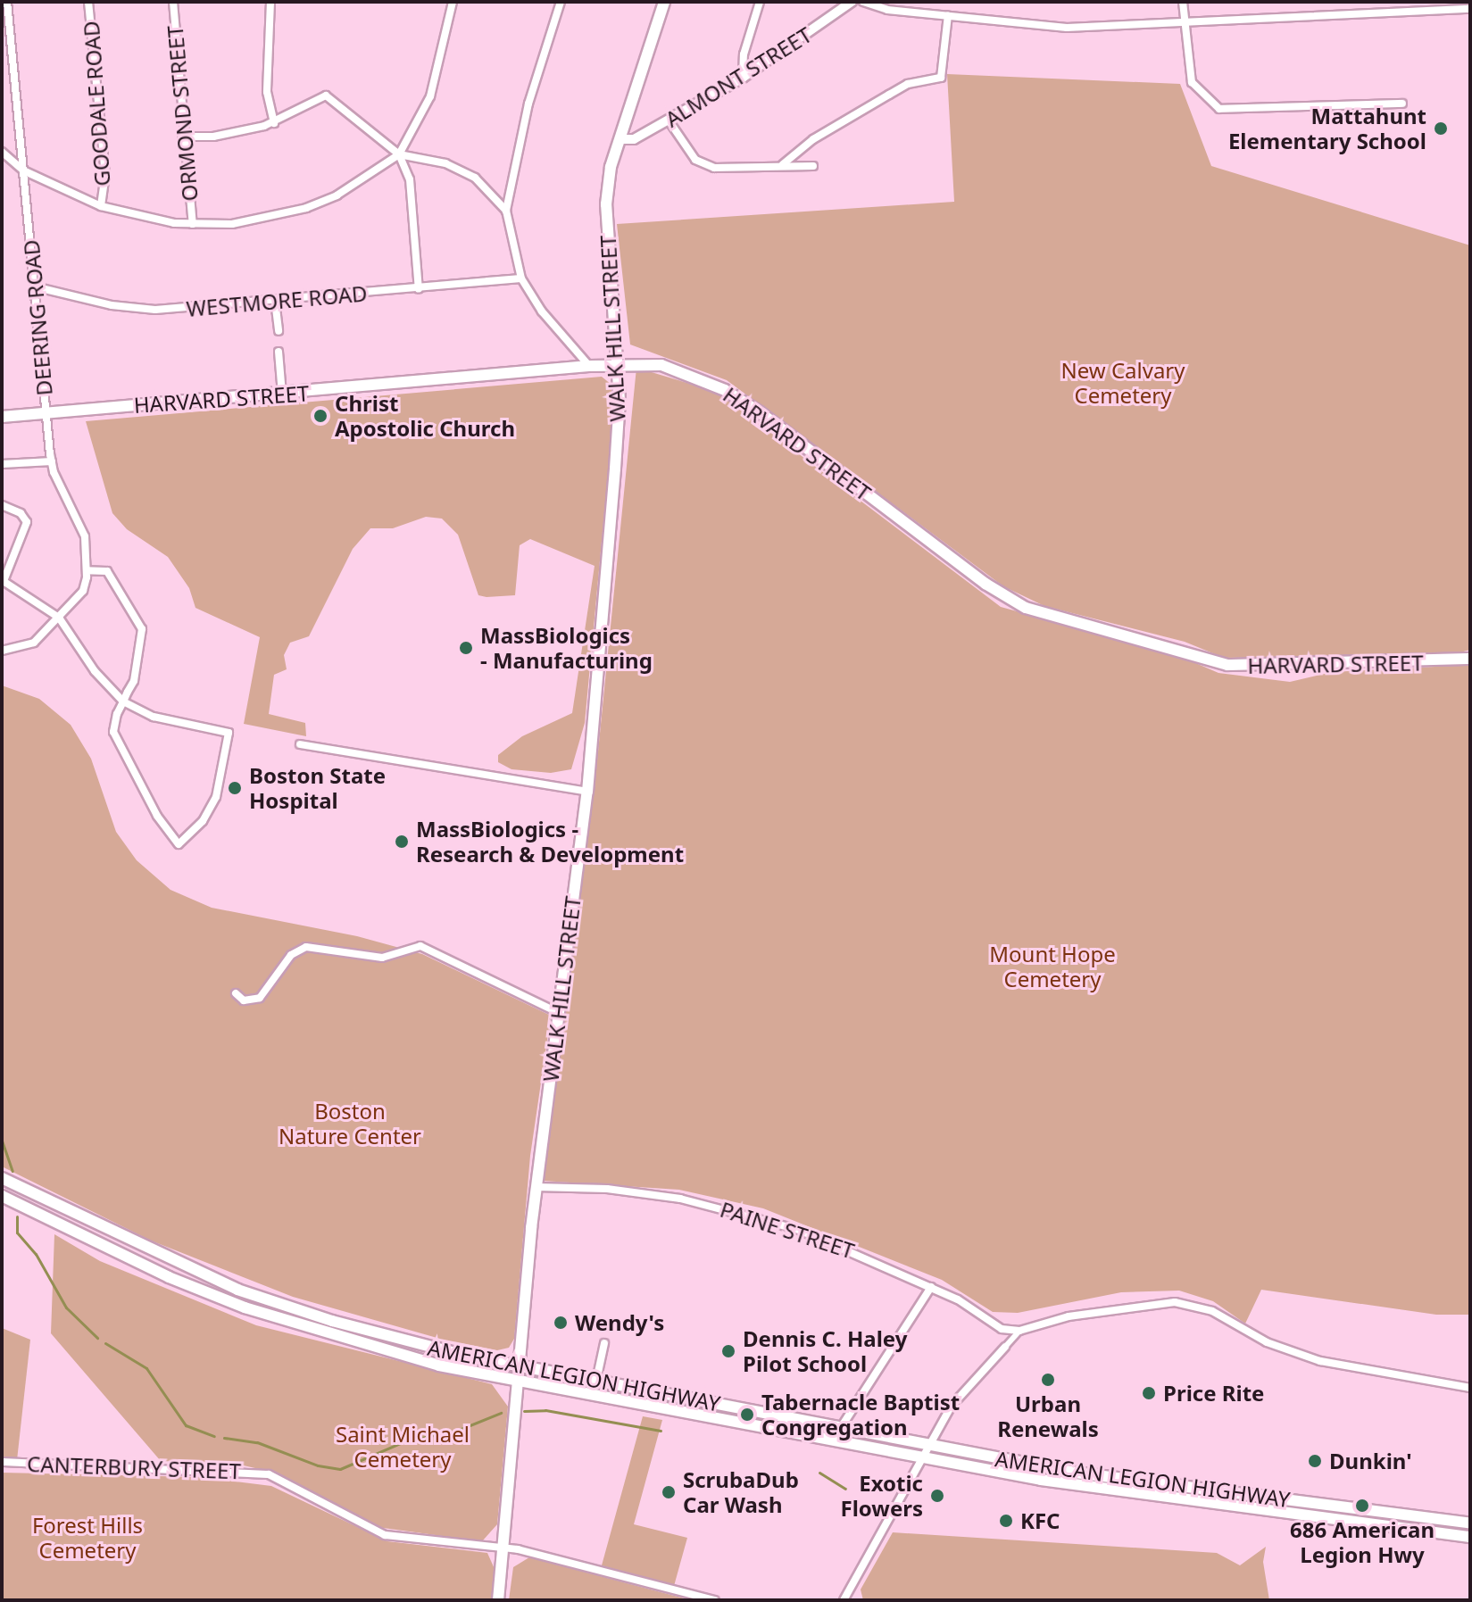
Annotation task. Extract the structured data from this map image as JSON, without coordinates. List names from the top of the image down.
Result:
{
  "streets": {
    "main road": ["WALK HILL STREET", "HARVARD STREET", "AMERICAN LEGION HIGHWAY"],
    "street": [
      "ALMONT STREET",
      "GOODALE ROAD",
      "ORMOND STREET",
      "WESTMORE ROAD",
      "DEERING ROAD",
      "PAINE STREET",
      "CANTERBURY STREET"
    ]
  },
  "crossings": [
    ["ALMONT STREET", "WALK HILL STREET"],
    ["WESTMORE ROAD", "DEERING ROAD"],
    ["DEERING ROAD", "HARVARD STREET"],
    ["WALK HILL STREET", "HARVARD STREET"],
    ["WALK HILL STREET", "PAINE STREET"],
    ["WALK HILL STREET", "AMERICAN LEGION HIGHWAY"],
    ["WALK HILL STREET", "CANTERBURY STREET"]
  ],
  "parks": [
    "New Calvary Cemetery",
    "Mount Hope Cemetery",
    "Boston Nature Center",
    "Saint Michael Cemetery",
    "Forest Hills Cemetery"
  ],
  "places": [
    "Mattahunt Elementary School",
    "Christ Apostolic Church",
    "MassBiologics - Manufacturing",
    "Boston State Hospital",
    "MassBiologics - Research & Development",
    "Wendy's",
    "Dennis C. Haley Pilot School",
    "Urban Renewals",
    "Price Rite",
    "Tabernacle Baptist Congregation",
    "Dunkin'",
    "ScrubaDub Car Wash",
    "Exotic Flowers",
    "686 American Legion Hwy",
    "KFC"
  ]
}
